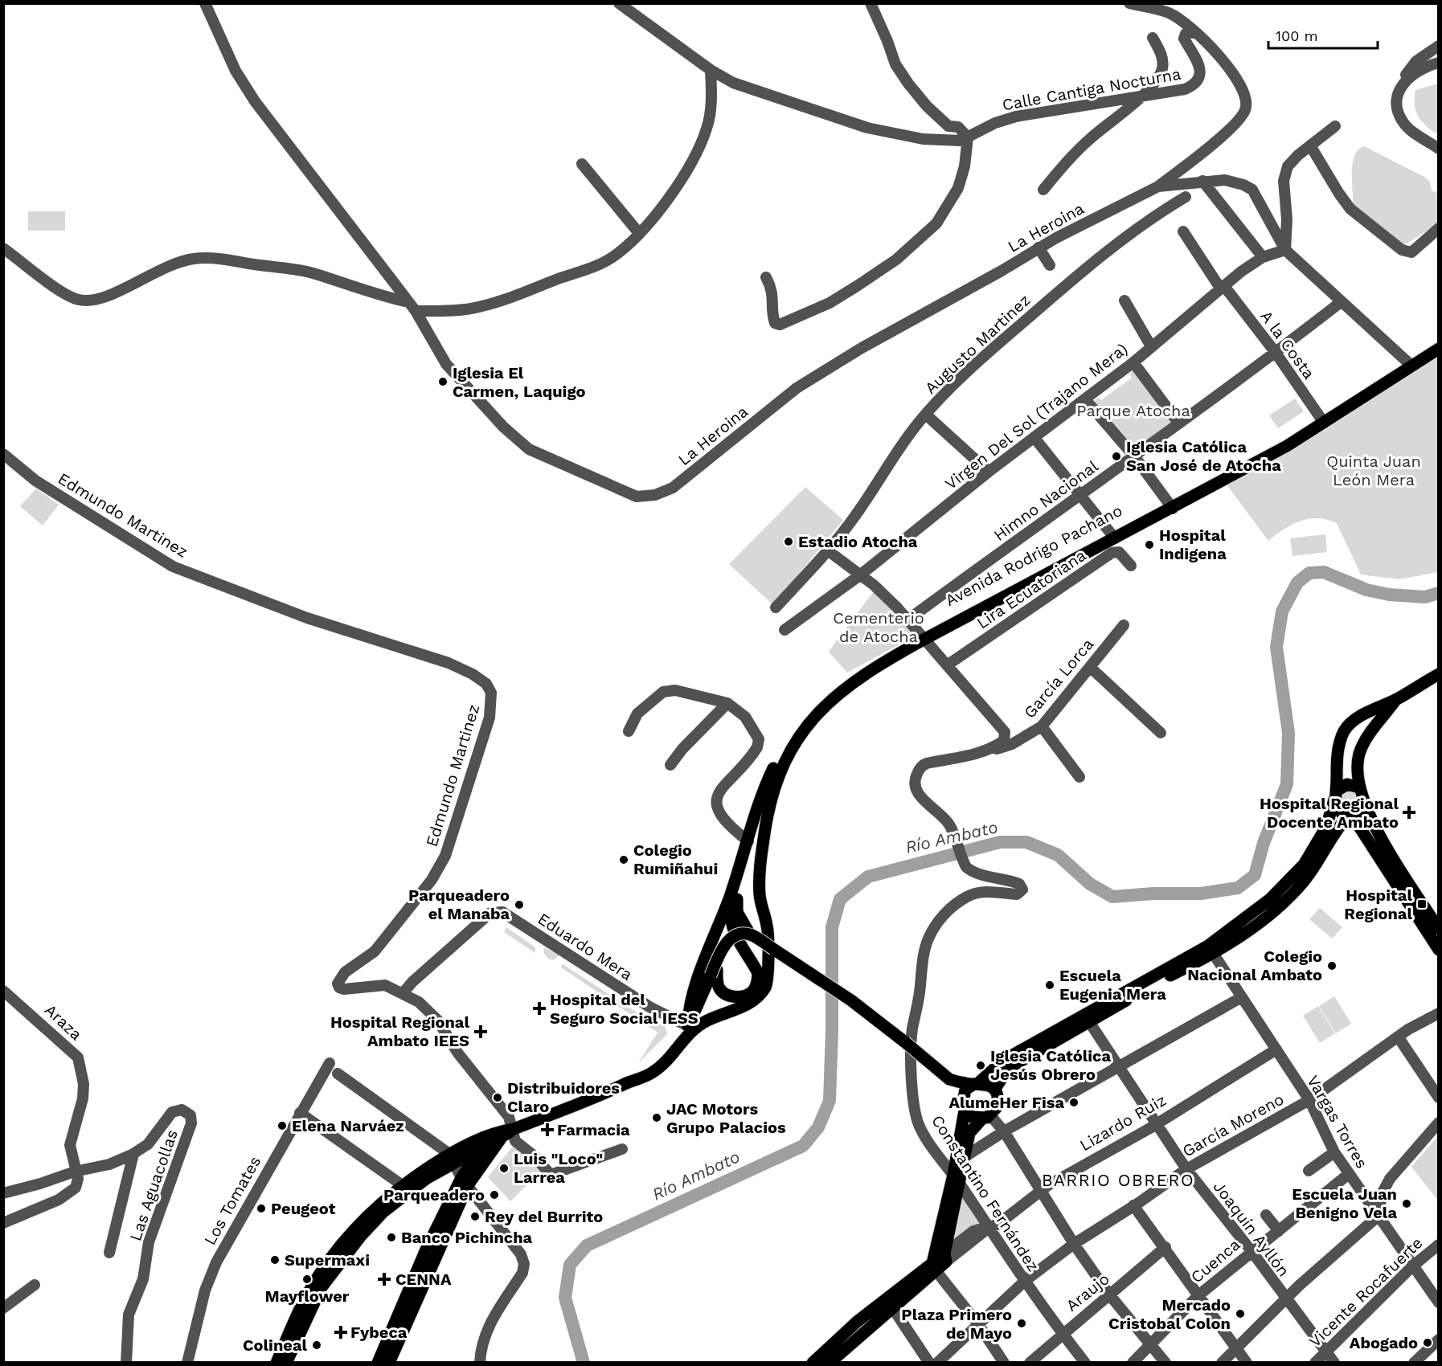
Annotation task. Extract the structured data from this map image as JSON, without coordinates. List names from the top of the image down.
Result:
{
  "streets": {
    "main road": ["Avenida Rodrigo Pachano", "Lizardo Ruiz"],
    "street": [
      "Calle Cantiga Nocturna",
      "La Heroina",
      "Augusto Martinez",
      "A la Costa",
      "Virgen Del Sol (Trajano Mera)",
      "Himno Nacional",
      "Edmundo Martinez",
      "Lira Ecuatoriana",
      "García Lorca",
      "Eduardo Mera",
      "Araza",
      "Vargas Torres",
      "García Moreno",
      "Las Aguacollas",
      "Constantino Fernández",
      "Los Tomates",
      "Joaquín Ayllón",
      "Cuenca",
      "Araujo",
      "Vicente Rocafuerte"
    ]
  },
  "crossings": [
    ["La Heroina", "Virgen Del Sol (Trajano Mera)"],
    ["La Heroina", "Himno Nacional"],
    ["La Heroina", "Avenida Rodrigo Pachano"],
    ["A la Costa", "Virgen Del Sol (Trajano Mera)"],
    ["A la Costa", "Himno Nacional"],
    ["A la Costa", "Avenida Rodrigo Pachano"],
    ["Edmundo Martinez", "Eduardo Mera"],
    ["Avenida Rodrigo Pachano", "Eduardo Mera"],
    ["García Lorca", "Constantino Fernández"],
    ["Araza", "Las Aguacollas"],
    ["Vargas Torres", "Lizardo Ruiz"],
    ["Vargas Torres", "García Moreno"],
    ["Vargas Torres", "Cuenca"],
    ["Vargas Torres", "Vicente Rocafuerte"],
    ["Lizardo Ruiz", "Constantino Fernández"],
    ["Lizardo Ruiz", "Joaquín Ayllón"],
    ["García Moreno", "Constantino Fernández"],
    ["García Moreno", "Joaquín Ayllón"],
    ["Constantino Fernández", "Araujo"],
    ["Joaquín Ayllón", "Cuenca"],
    ["Joaquín Ayllón", "Vicente Rocafuerte"]
  ],
  "districts": ["BARRIO OBRERO"],
  "water": ["Río Ambato"],
  "parks": ["Parque Atocha", "Quinta Juan León Mera", "Cementerio de Atocha"],
  "places": {
    "other": [
      "Iglesia El Carmen, Laquigo",
      "Iglesia Católica San José de Atocha",
      "Estadio Atocha",
      "Hospital Indigena",
      "Colegio Rumiñahui",
      "Parqueadero el Manaba",
      "Colegio Nacional Ambato",
      "Escuela Eugenia Mera",
      "Iglesia Católica Jesús Obrero",
      "Distribuidores Claro",
      "AlumeHer Fisa",
      "JAC Motors Grupo Palacios",
      "Elena Narváez",
      "Luis \"Loco\" Larrea",
      "Parqueadero",
      "Escuela Juan Benigno Vela",
      "Peugeot",
      "Rey del Burrito",
      "Banco Pichincha",
      "Supermaxi",
      "Mayflower",
      "Mercado Cristobal Colon",
      "Plaza Primero de Mayo",
      "Abogado",
      "Colineal"
    ],
    "health": [
      "Hospital Regional Docente Ambato",
      "Hospital del Seguro Social IESS",
      "Hospital Regional Ambato IEES",
      "Farmacia",
      "CENNA",
      "Fybeca"
    ],
    "transit": ["Hospital Regional"]
  },
  "scale_bar": "100 m"
}
